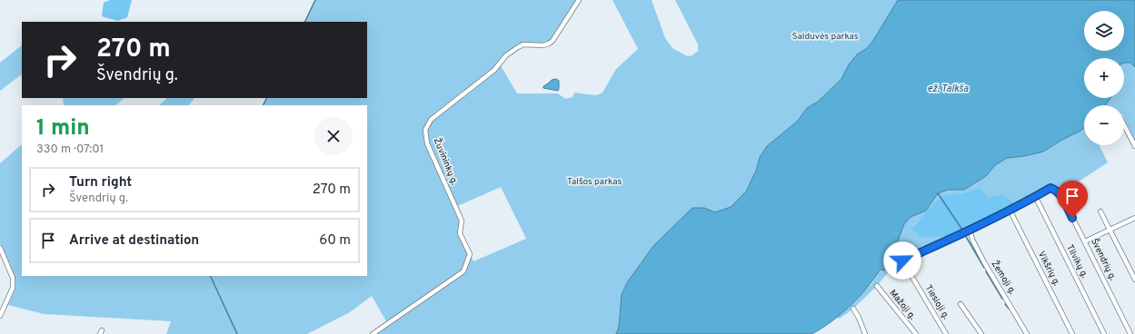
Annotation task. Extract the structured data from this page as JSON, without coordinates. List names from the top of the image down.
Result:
{
  "streets": {
    "street": [
      "Žuvininkų g.",
      "Švendrių g.",
      "Tilvikų g.",
      "Vikšrių g.",
      "Žemoji g.",
      "Tiesioji g.",
      "Mažoji g."
    ]
  },
  "crossings": [
    ["Švendrių g.", "Tilvikų g."],
    ["Žemoji g.", "Tiesioji g."]
  ],
  "water": ["ež. Talkša"],
  "parks": ["Salduvės parkas", "Talšos parkas"],
  "page": {
    "map_buttons": ["+", "−"],
    "turn": ["270 m", "Švendrių g."],
    "heading": ["1 min", "330 m · 07:01"],
    "list": [
      {
        "name": "Turn right",
        "note": "Švendrių g.",
        "value": "270 m"
      },
      {
        "name": "Arrive at destination",
        "value": "60 m"
      }
    ]
  }
}
